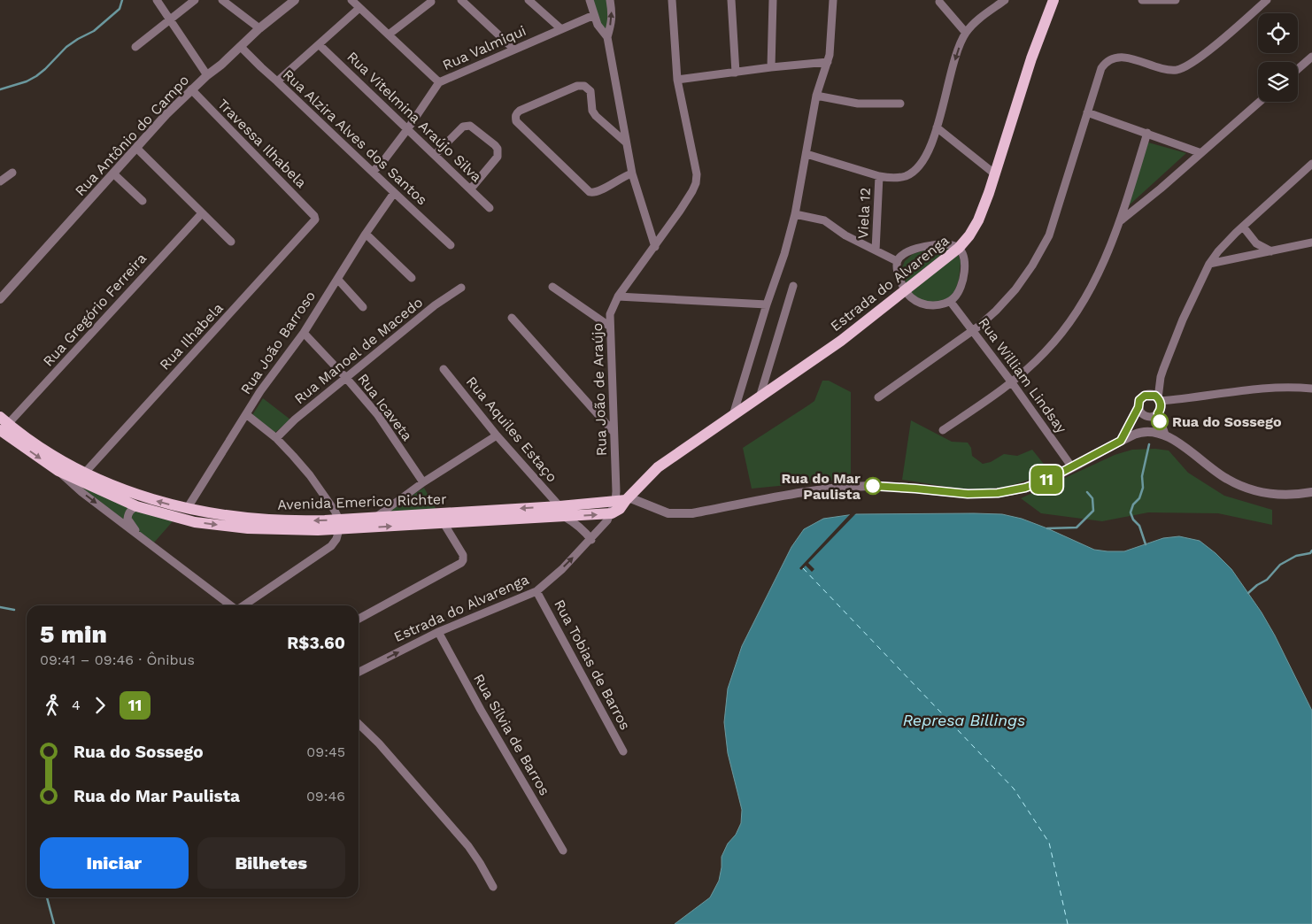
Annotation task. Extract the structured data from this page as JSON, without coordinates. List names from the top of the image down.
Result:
{
  "streets": {
    "main road": ["Estrada do Alvarenga", "Avenida Emerico Richter"],
    "street": [
      "Rua Valmiqui",
      "Rua Vitelmina Araújo Silva",
      "Rua Antônio do Campo",
      "Rua Alzira Alves dos Santos",
      "Travessa Ilhabela",
      "Viela 12",
      "Rua Gregório Ferreira",
      "Rua Ilhabela",
      "Rua João Barroso",
      "Rua Manoel de Macedo",
      "Rua William Lindsay",
      "Rua João de Araújo",
      "Rua Icaveta",
      "Rua Aquiles Estaço",
      "Rua Tobias de Barros",
      "Rua Sílvia de Barros"
    ]
  },
  "crossings": [
    ["Rua Valmiqui", "Rua Vitelmina Araújo Silva"],
    ["Rua Valmiqui", "Rua Alzira Alves dos Santos"],
    ["Rua Antônio do Campo", "Rua Alzira Alves dos Santos"],
    ["Rua Antônio do Campo", "Travessa Ilhabela"],
    ["Rua Alzira Alves dos Santos", "Rua João Barroso"],
    ["Travessa Ilhabela", "Rua Ilhabela"],
    ["Estrada do Alvarenga", "Rua João de Araújo"],
    ["Estrada do Alvarenga", "Avenida Emerico Richter"],
    ["Estrada do Alvarenga", "Rua Tobias de Barros"],
    ["Estrada do Alvarenga", "Rua Sílvia de Barros"],
    ["Rua Gregório Ferreira", "Avenida Emerico Richter"],
    ["Rua Ilhabela", "Avenida Emerico Richter"],
    ["Rua João Barroso", "Rua Icaveta"],
    ["Rua João Barroso", "Avenida Emerico Richter"],
    ["Rua Manoel de Macedo", "Rua Icaveta"],
    ["Rua João de Araújo", "Avenida Emerico Richter"],
    ["Rua Aquiles Estaço", "Avenida Emerico Richter"]
  ],
  "water": ["Represa Billings"],
  "places": ["Rua do Sossego", "Rua do Mar Paulista"],
  "lines": ["bus line 11"],
  "page": {
    "on_map": "11",
    "heading": ["5 min", "09:41 – 09:46 · Ônibus", "R$3.60"],
    "legs": ["4", "11"],
    "list": [
      {
        "name": "Rua do Sossego",
        "value": "09:45"
      },
      {
        "name": "Rua do Mar Paulista",
        "value": "09:46"
      }
    ],
    "buttons": ["Iniciar", "Bilhetes"]
  }
}
